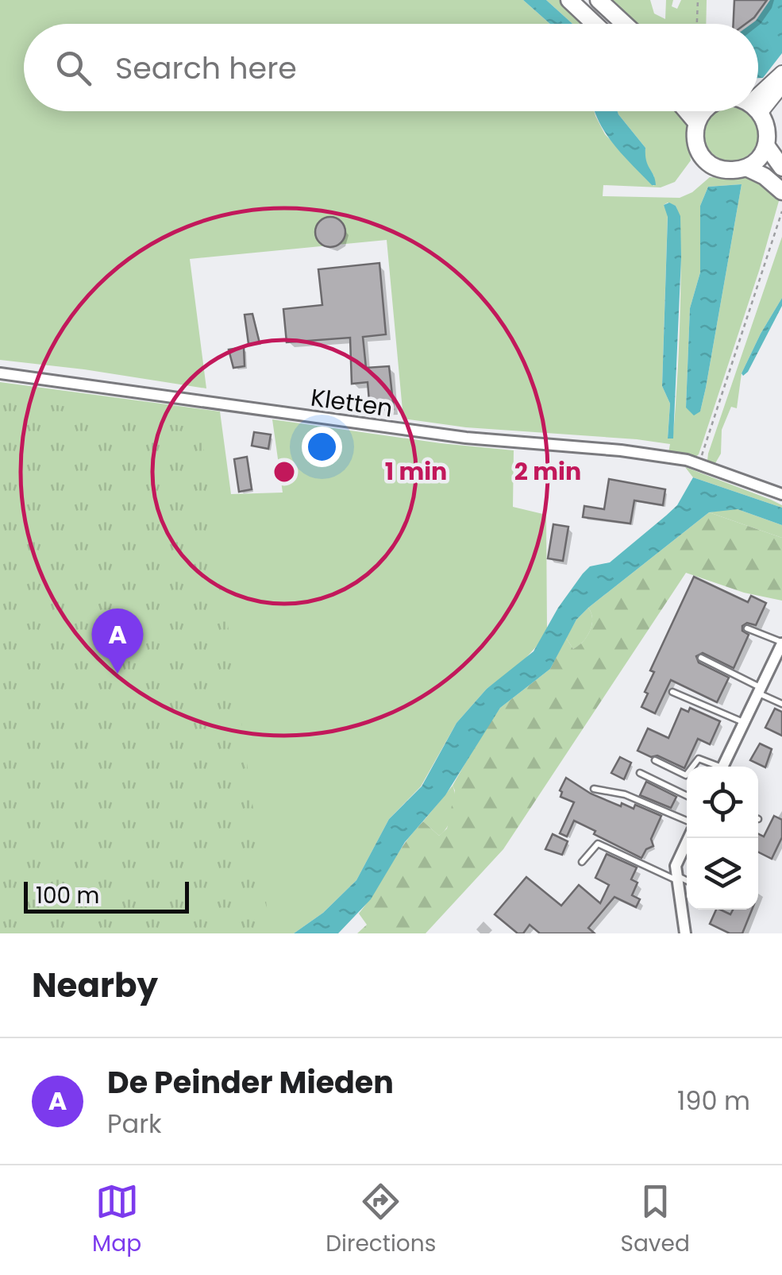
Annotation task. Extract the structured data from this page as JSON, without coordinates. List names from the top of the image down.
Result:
{
  "streets": {
    "street": ["Kletten"]
  },
  "scale_bar": "100 m",
  "page": {
    "search": "Search here",
    "pins": "A",
    "scale": "100 m",
    "heading": "Nearby",
    "list": [
      {
        "mark": "A",
        "name": "De Peinder Mieden",
        "note": "Park",
        "value": "190 m"
      }
    ],
    "nav": ["Map", "Directions", "Saved"]
  },
  "rings": ["1 min", "2 min"]
}
